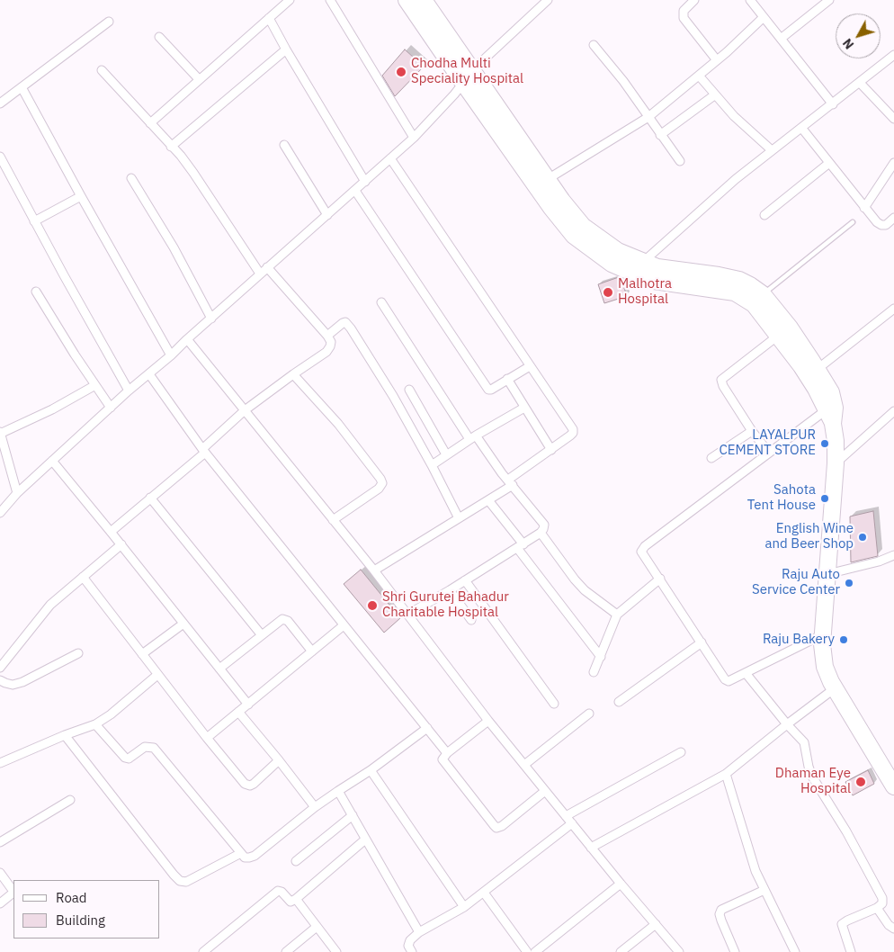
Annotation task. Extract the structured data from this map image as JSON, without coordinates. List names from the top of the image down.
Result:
{
  "places": [
    "Chodha Multi Speciality Hospital",
    "Malhotra Hospital",
    "LAYALPUR CEMENT STORE",
    "Sahota Tent House",
    "English Wine and Beer Shop",
    "Raju Auto Service Center",
    "Shri Gurutej Bahadur Charitable Hospital",
    "Raju Bakery",
    "Dhaman Eye Hospital"
  ],
  "legend": ["Road", "Building"],
  "north": "bottom left"
}
